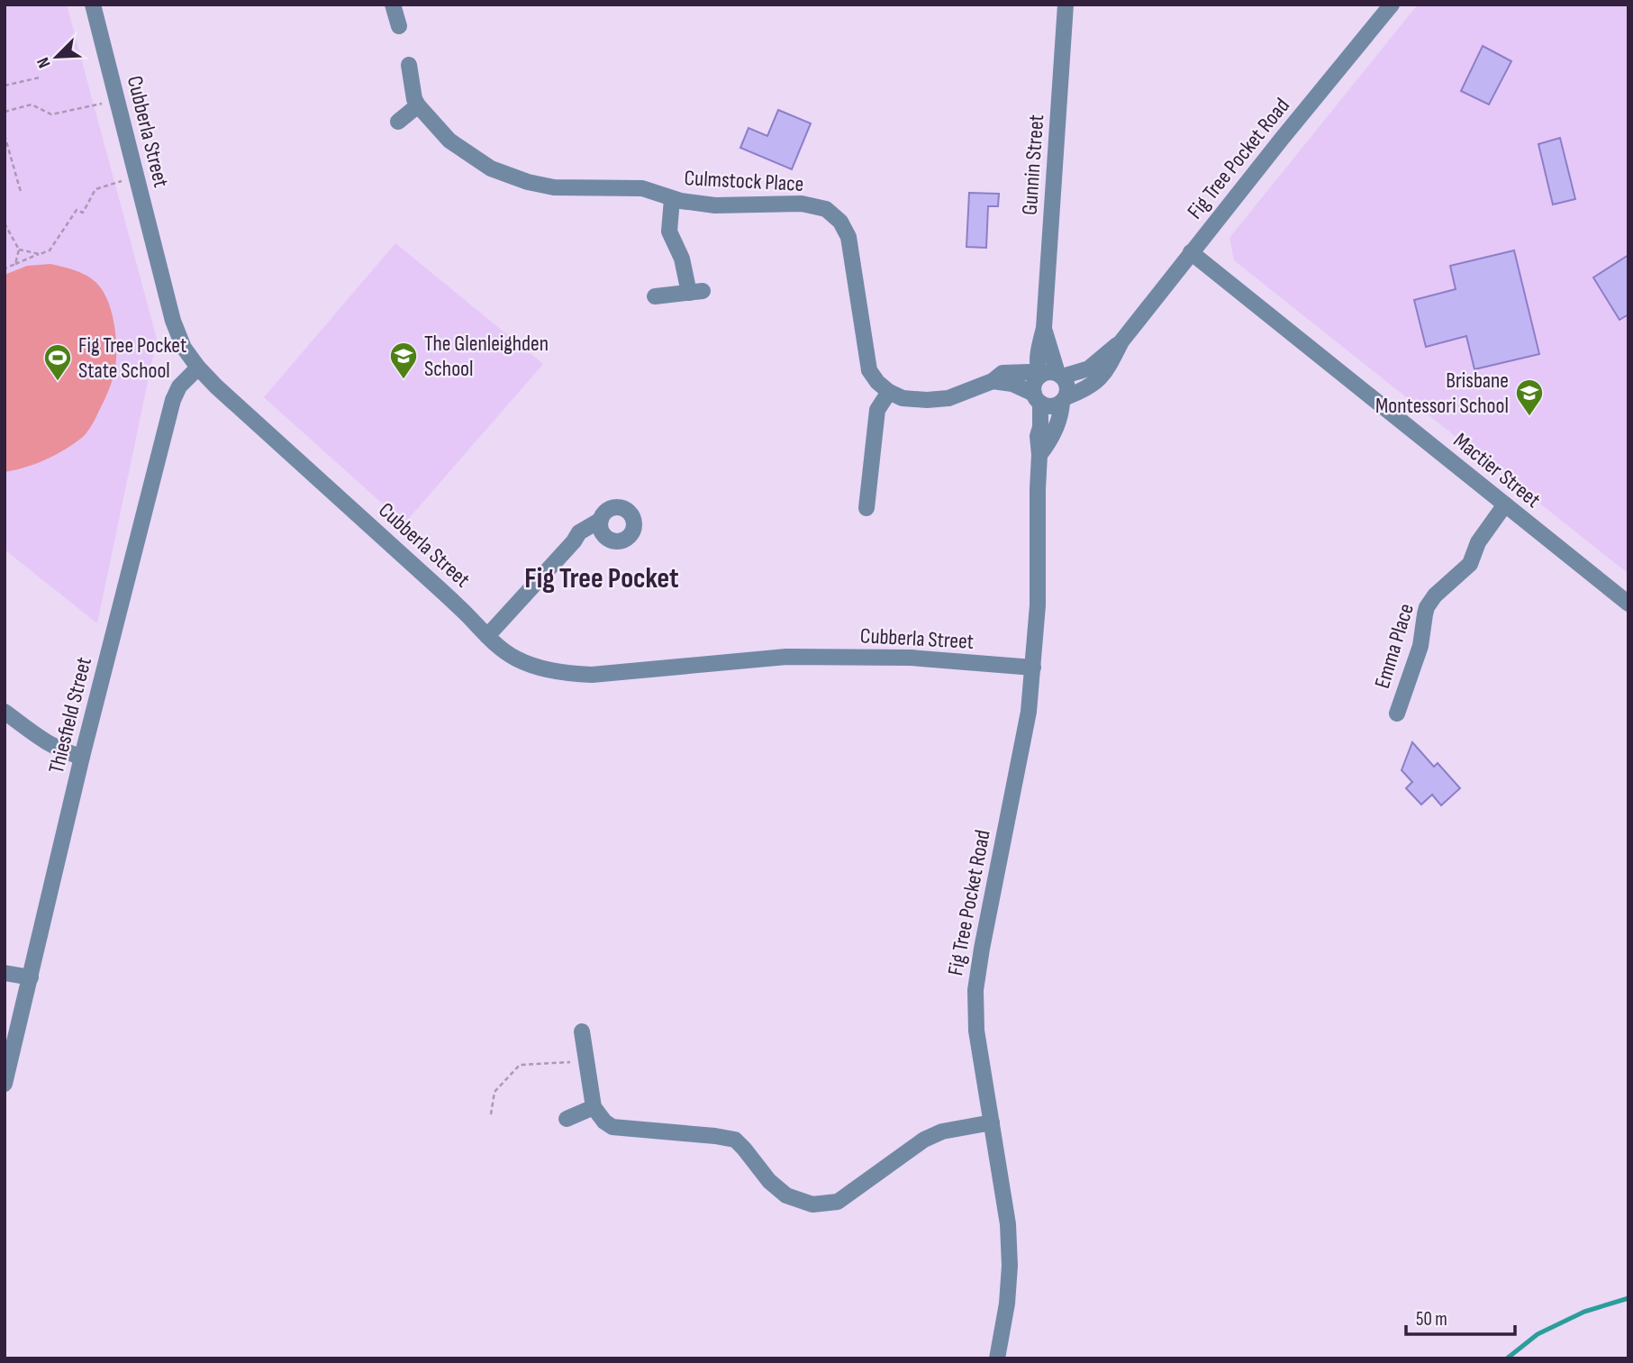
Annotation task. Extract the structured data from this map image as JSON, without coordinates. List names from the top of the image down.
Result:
{
  "streets": {
    "street": [
      "Cubberla Street",
      "Fig Tree Pocket Road",
      "Gunnin Street",
      "Culmstock Place",
      "Mactier Street",
      "Emma Place",
      "Thiesfield Street"
    ]
  },
  "crossings": [
    ["Cubberla Street", "Fig Tree Pocket Road"],
    ["Cubberla Street", "Thiesfield Street"],
    ["Fig Tree Pocket Road", "Gunnin Street"],
    ["Fig Tree Pocket Road", "Mactier Street"],
    ["Mactier Street", "Emma Place"]
  ],
  "districts": ["Fig Tree Pocket"],
  "places": {
    "school or university": ["The Glenleighden School", "Brisbane Montessori School"],
    "sports": ["Fig Tree Pocket State School"]
  },
  "scale_bar": "50 m",
  "north": "bottom left"
}
